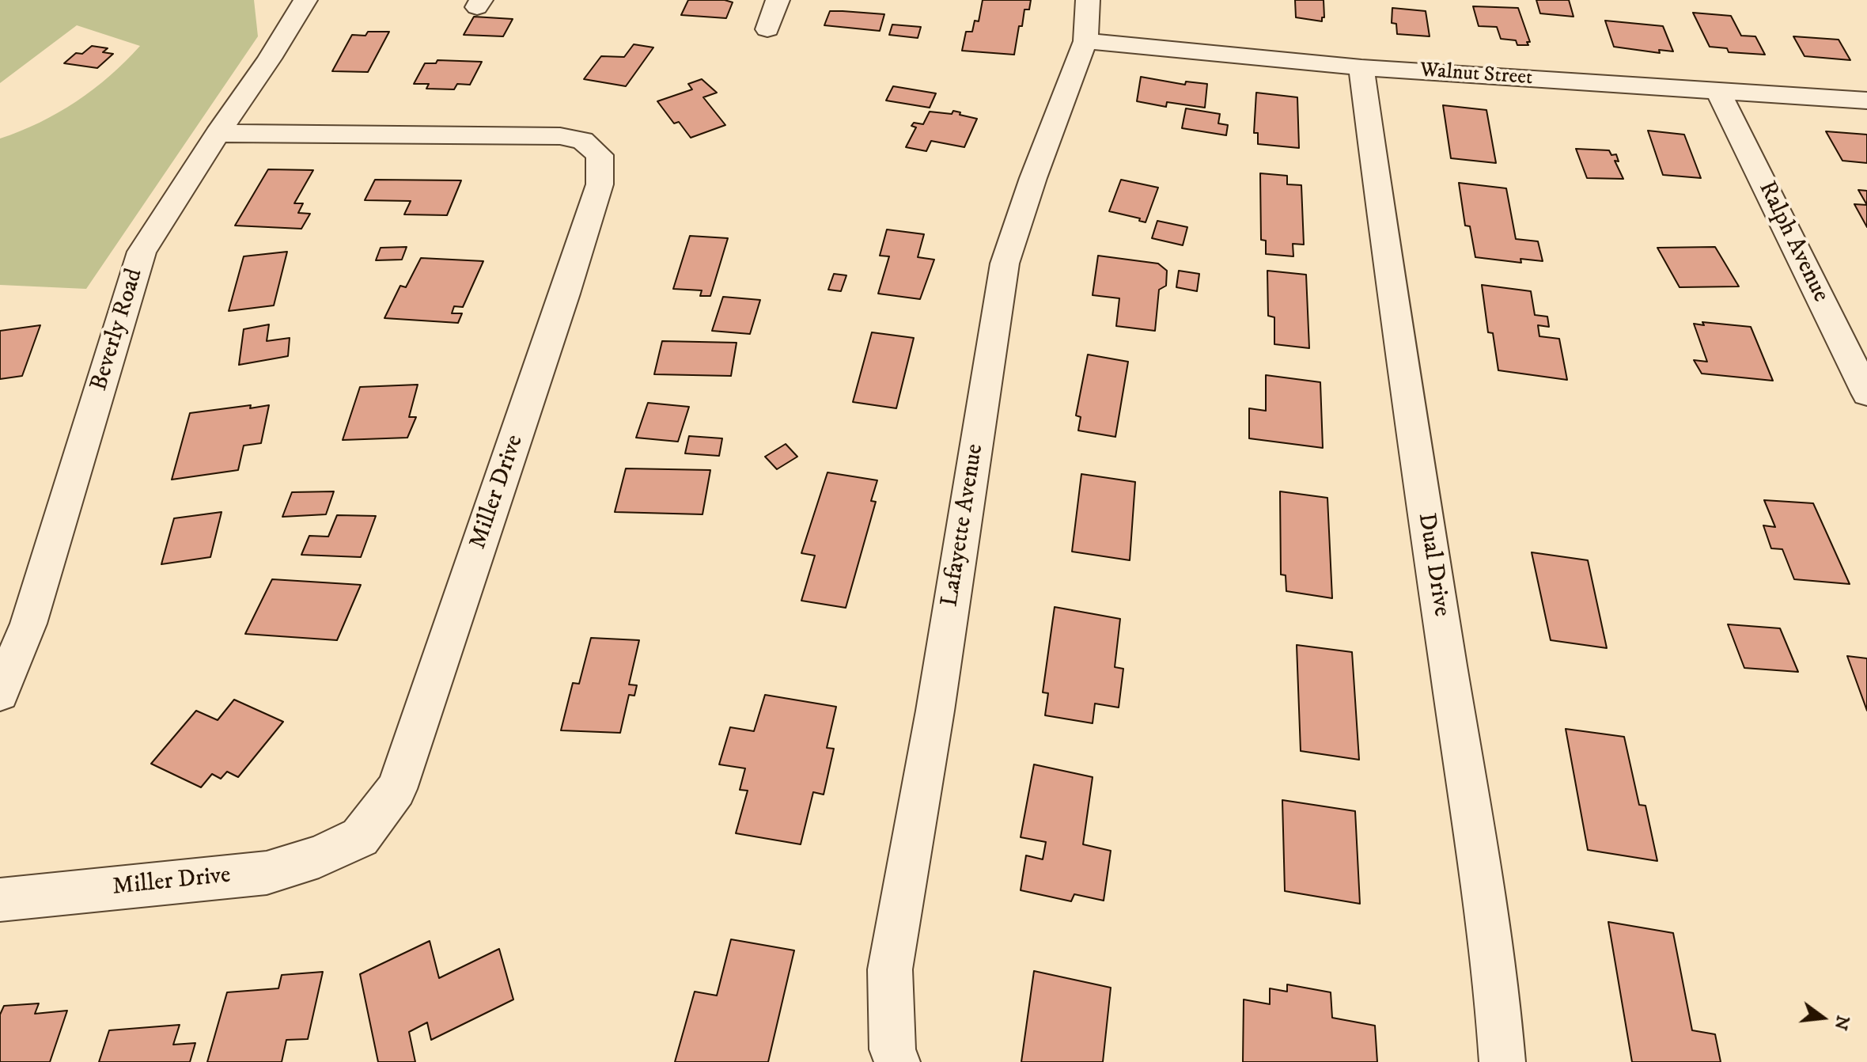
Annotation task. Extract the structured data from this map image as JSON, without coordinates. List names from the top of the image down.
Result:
{
  "streets": {
    "street": [
      "Walnut Street",
      "Ralph Avenue",
      "Beverly Road",
      "Miller Drive",
      "Lafayette Avenue",
      "Dual Drive"
    ]
  },
  "crossings": [
    ["Walnut Street", "Ralph Avenue"],
    ["Walnut Street", "Lafayette Avenue"],
    ["Walnut Street", "Dual Drive"],
    ["Beverly Road", "Miller Drive"]
  ],
  "north": "right"
}
